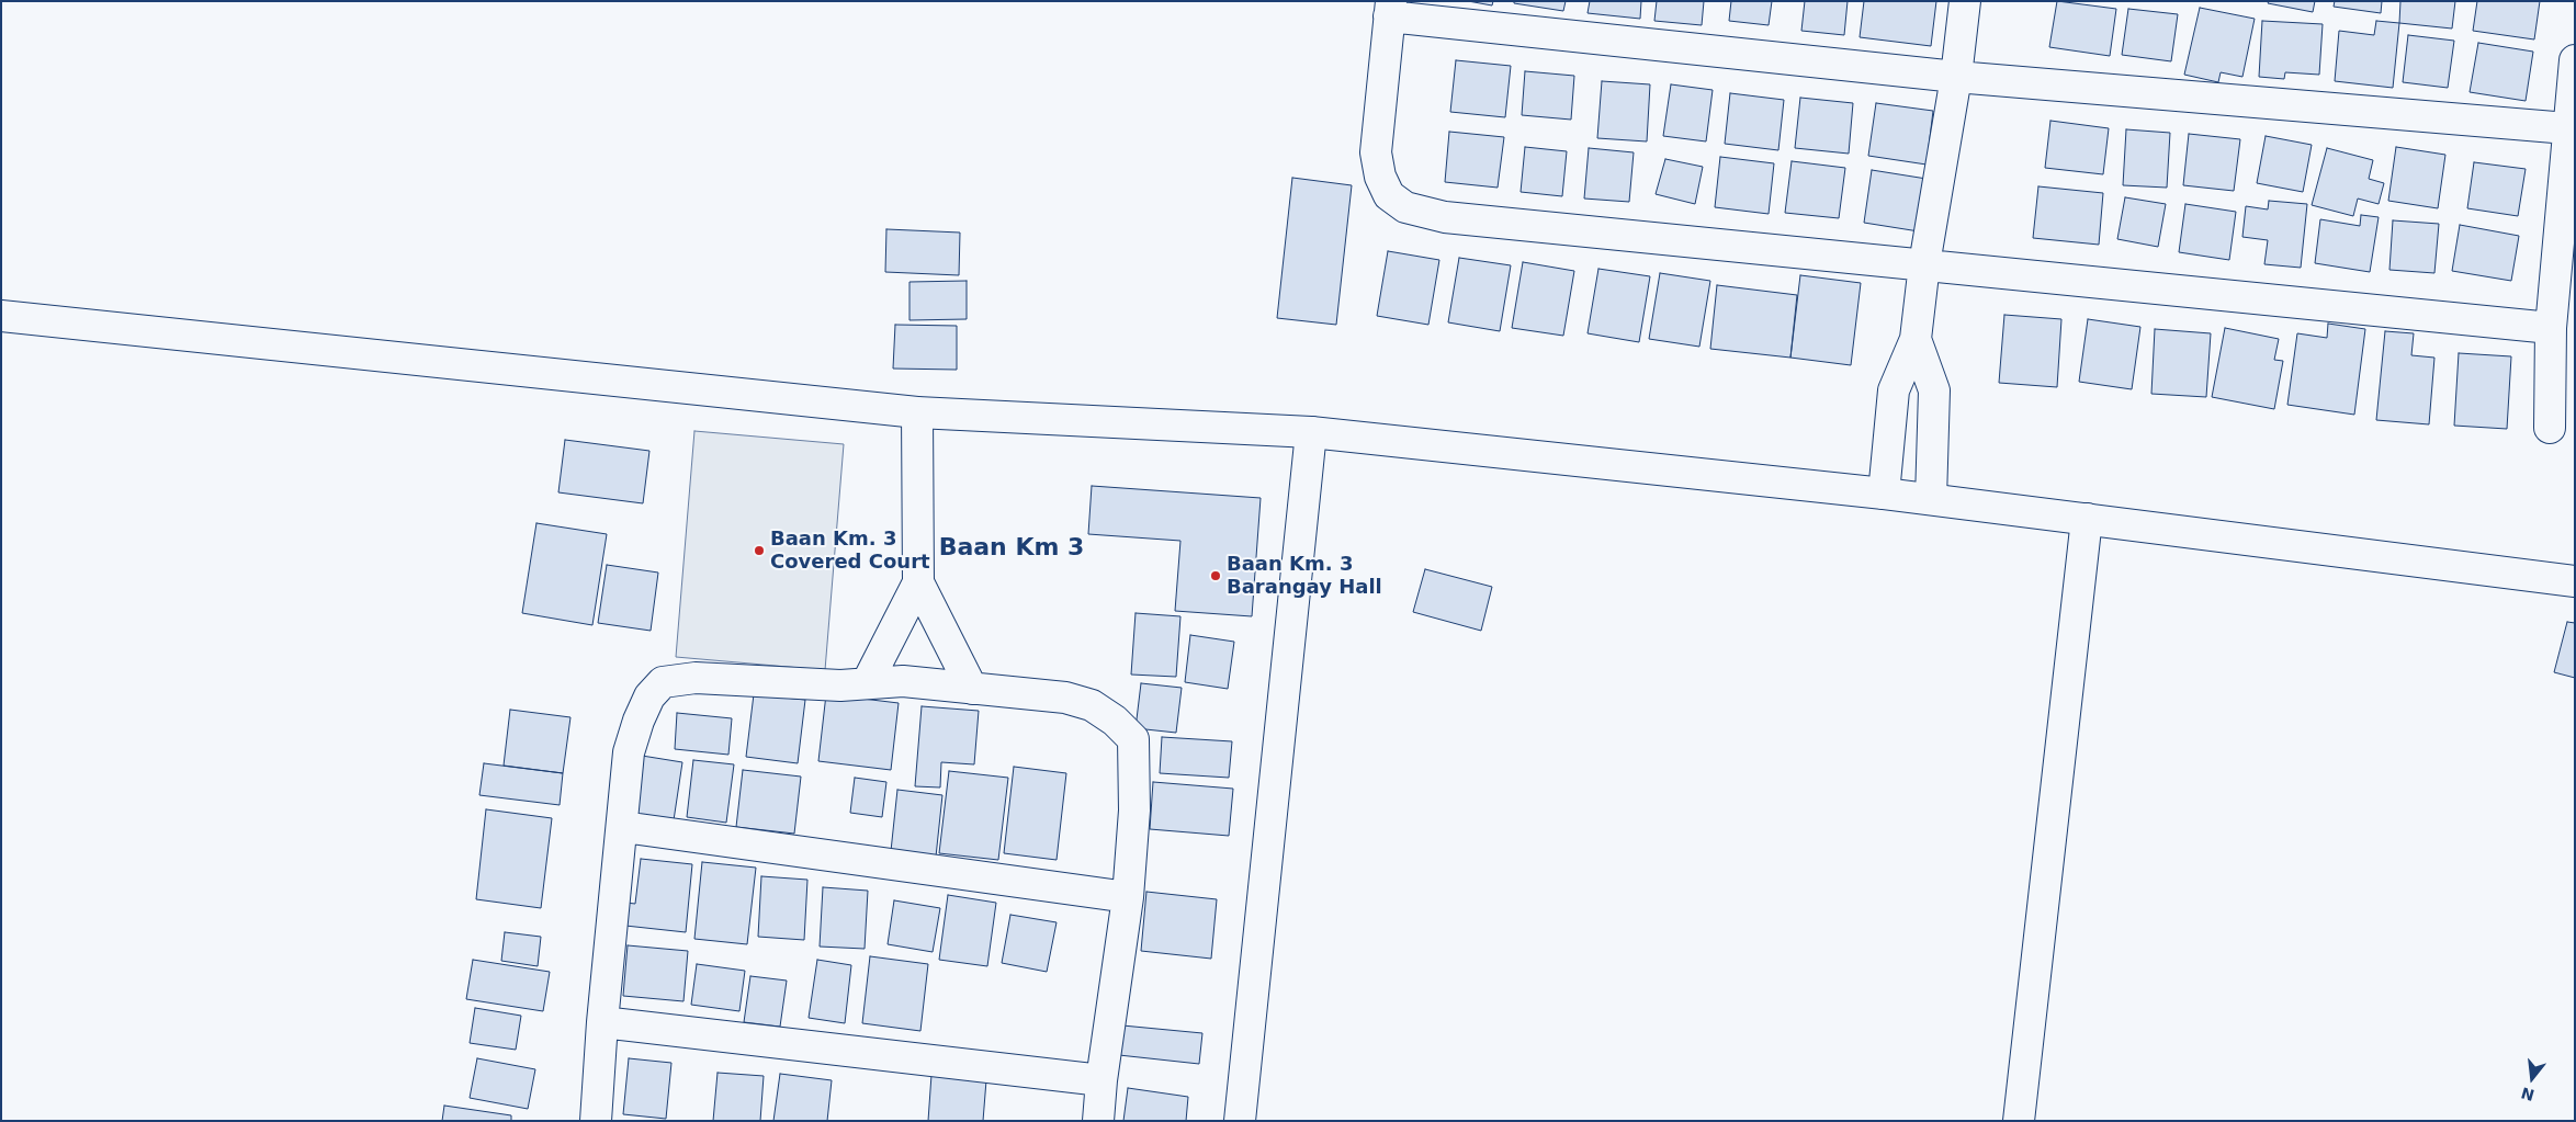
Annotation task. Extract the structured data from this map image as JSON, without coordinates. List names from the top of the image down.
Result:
{
  "districts": ["Baan Km 3"],
  "places": ["Baan Km. 3 Covered Court", "Baan Km. 3 Barangay Hall"],
  "north": "bottom"
}
